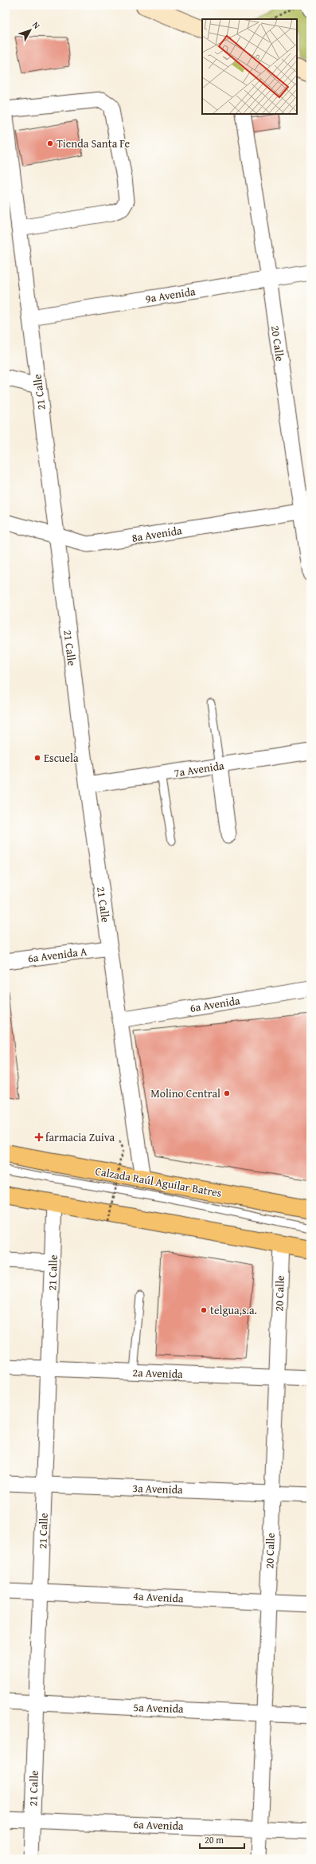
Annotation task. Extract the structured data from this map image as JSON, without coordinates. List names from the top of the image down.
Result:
{
  "streets": {
    "highway": ["Calzada Raúl Aguilar Batres"],
    "street": [
      "9a Avenida",
      "20 Calle",
      "21 Calle",
      "8a Avenida",
      "7a Avenida",
      "6a Avenida A",
      "6a Avenida",
      "2a Avenida",
      "3a Avenida",
      "4a Avenida",
      "5a Avenida"
    ]
  },
  "crossings": [
    ["9a Avenida", "20 Calle"],
    ["9a Avenida", "21 Calle"],
    ["20 Calle", "8a Avenida"],
    ["20 Calle", "6a Avenida"],
    ["20 Calle", "2a Avenida"],
    ["20 Calle", "3a Avenida"],
    ["20 Calle", "4a Avenida"],
    ["20 Calle", "5a Avenida"],
    ["21 Calle", "8a Avenida"],
    ["21 Calle", "7a Avenida"],
    ["21 Calle", "6a Avenida A"],
    ["21 Calle", "6a Avenida"],
    ["21 Calle", "Calzada Raúl Aguilar Batres"],
    ["21 Calle", "2a Avenida"],
    ["21 Calle", "3a Avenida"],
    ["21 Calle", "4a Avenida"],
    ["21 Calle", "5a Avenida"]
  ],
  "places": {
    "other": [
      "Tienda Santa Fe",
      "Escuela",
      "Molino Central",
      "telgua,s.a."
    ],
    "health": ["farmacia Zuiva"]
  },
  "scale_bar": "20 m",
  "north": "top right"
}
